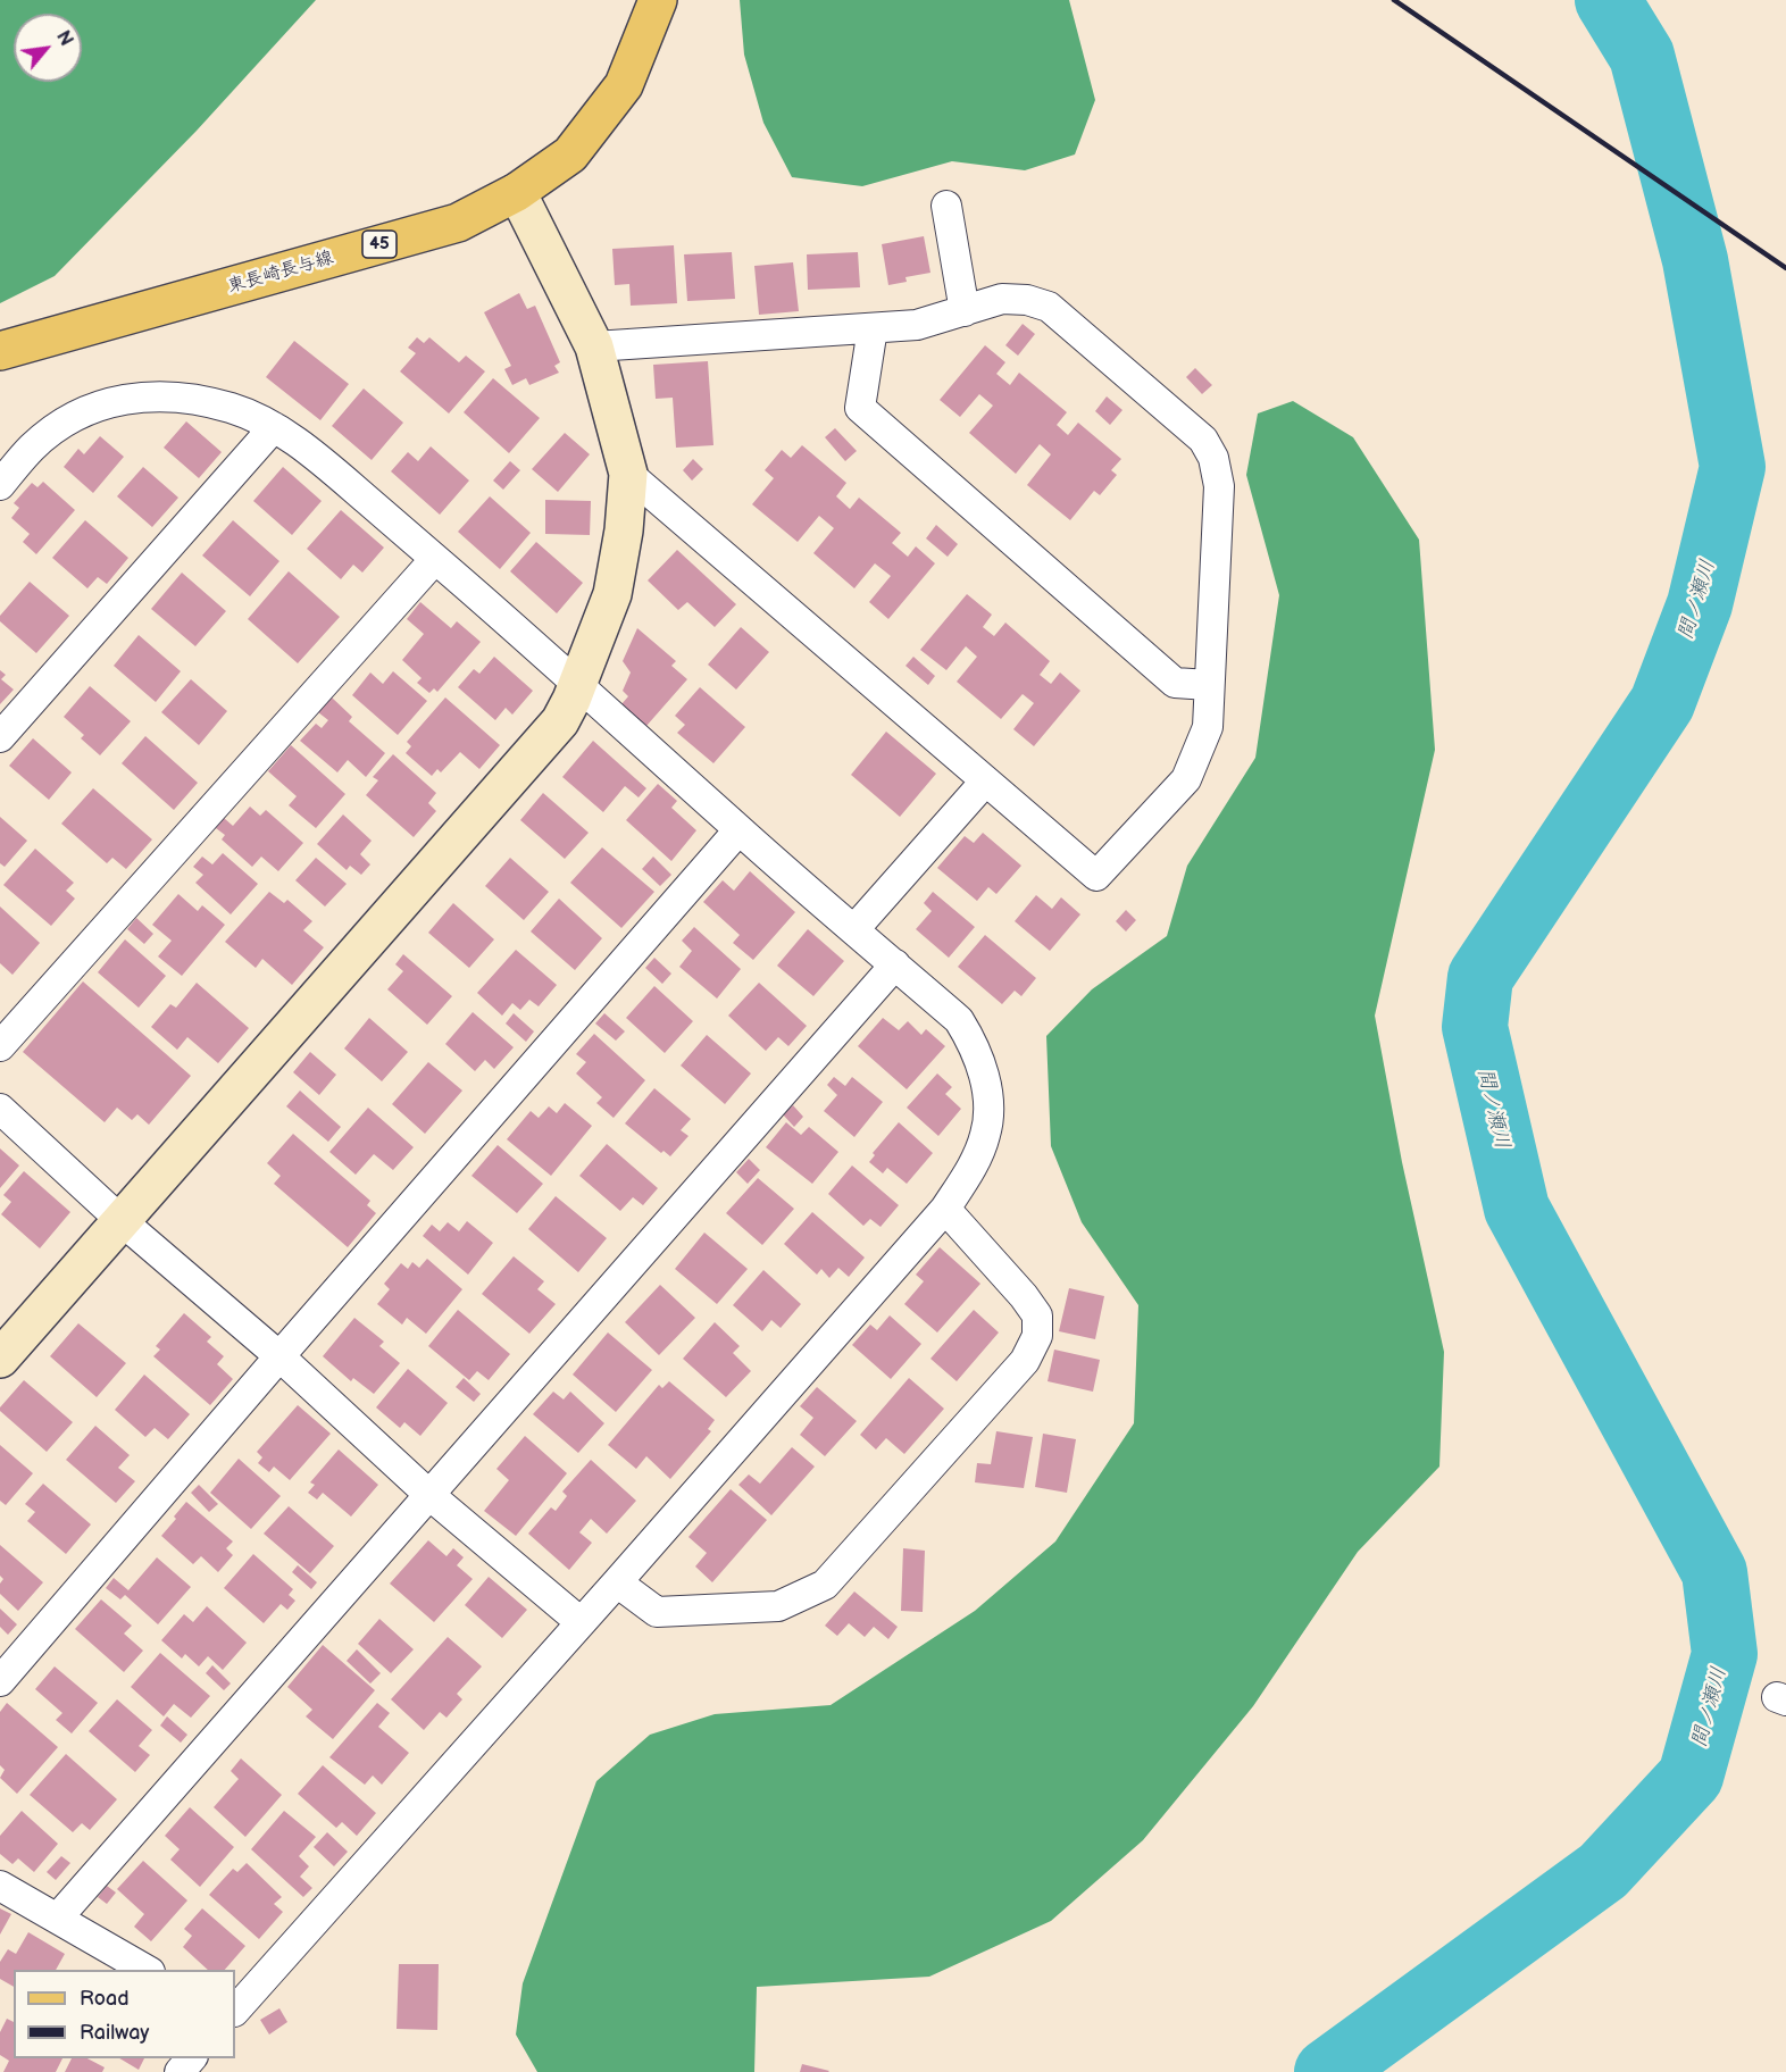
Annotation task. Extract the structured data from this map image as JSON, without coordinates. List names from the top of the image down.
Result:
{
  "streets": {
    "main road": ["45", "東長崎長与線"]
  },
  "water": ["間ノ瀬川"],
  "legend": ["Road", "Railway"],
  "north": "top right"
}
